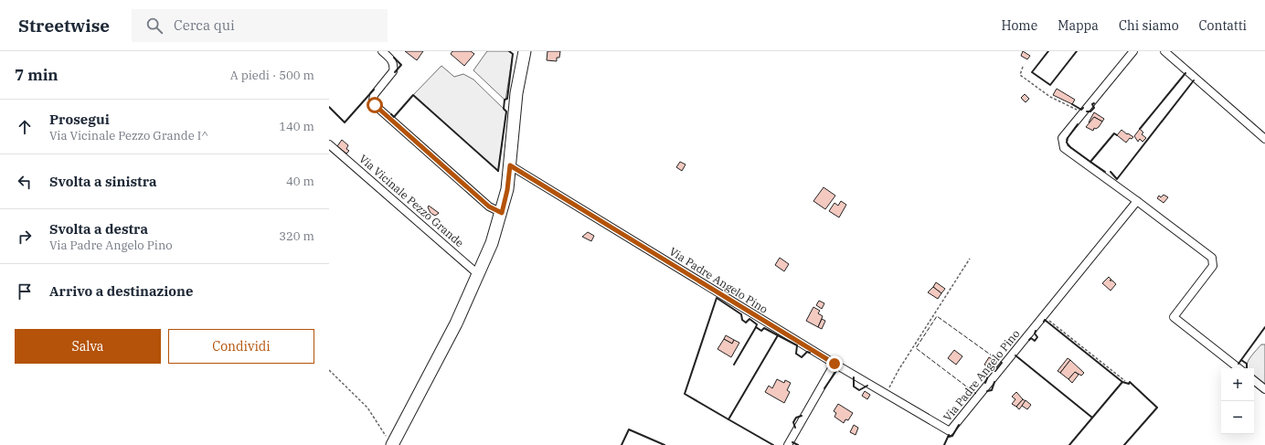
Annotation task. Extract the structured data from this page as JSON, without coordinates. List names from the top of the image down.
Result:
{
  "streets": {
    "street": ["Via Vicinale Pezzo Grande", "Via Padre Angelo Pino"]
  },
  "page": {
    "header": "Streetwise",
    "search": "Cerca qui",
    "nav": [
      "Home",
      "Mappa",
      "Chi siamo",
      "Contatti"
    ],
    "heading": ["7 min", "A piedi · 500 m"],
    "list": [
      ["Prosegui", "Via Vicinale Pezzo Grande I^", "140 m"],
      ["Svolta a sinistra", "40 m"],
      ["Svolta a destra", "Via Padre Angelo Pino", "320 m"],
      "Arrivo a destinazione"
    ],
    "buttons": ["Salva", "Condividi"],
    "map_buttons": ["+", "−"]
  }
}
